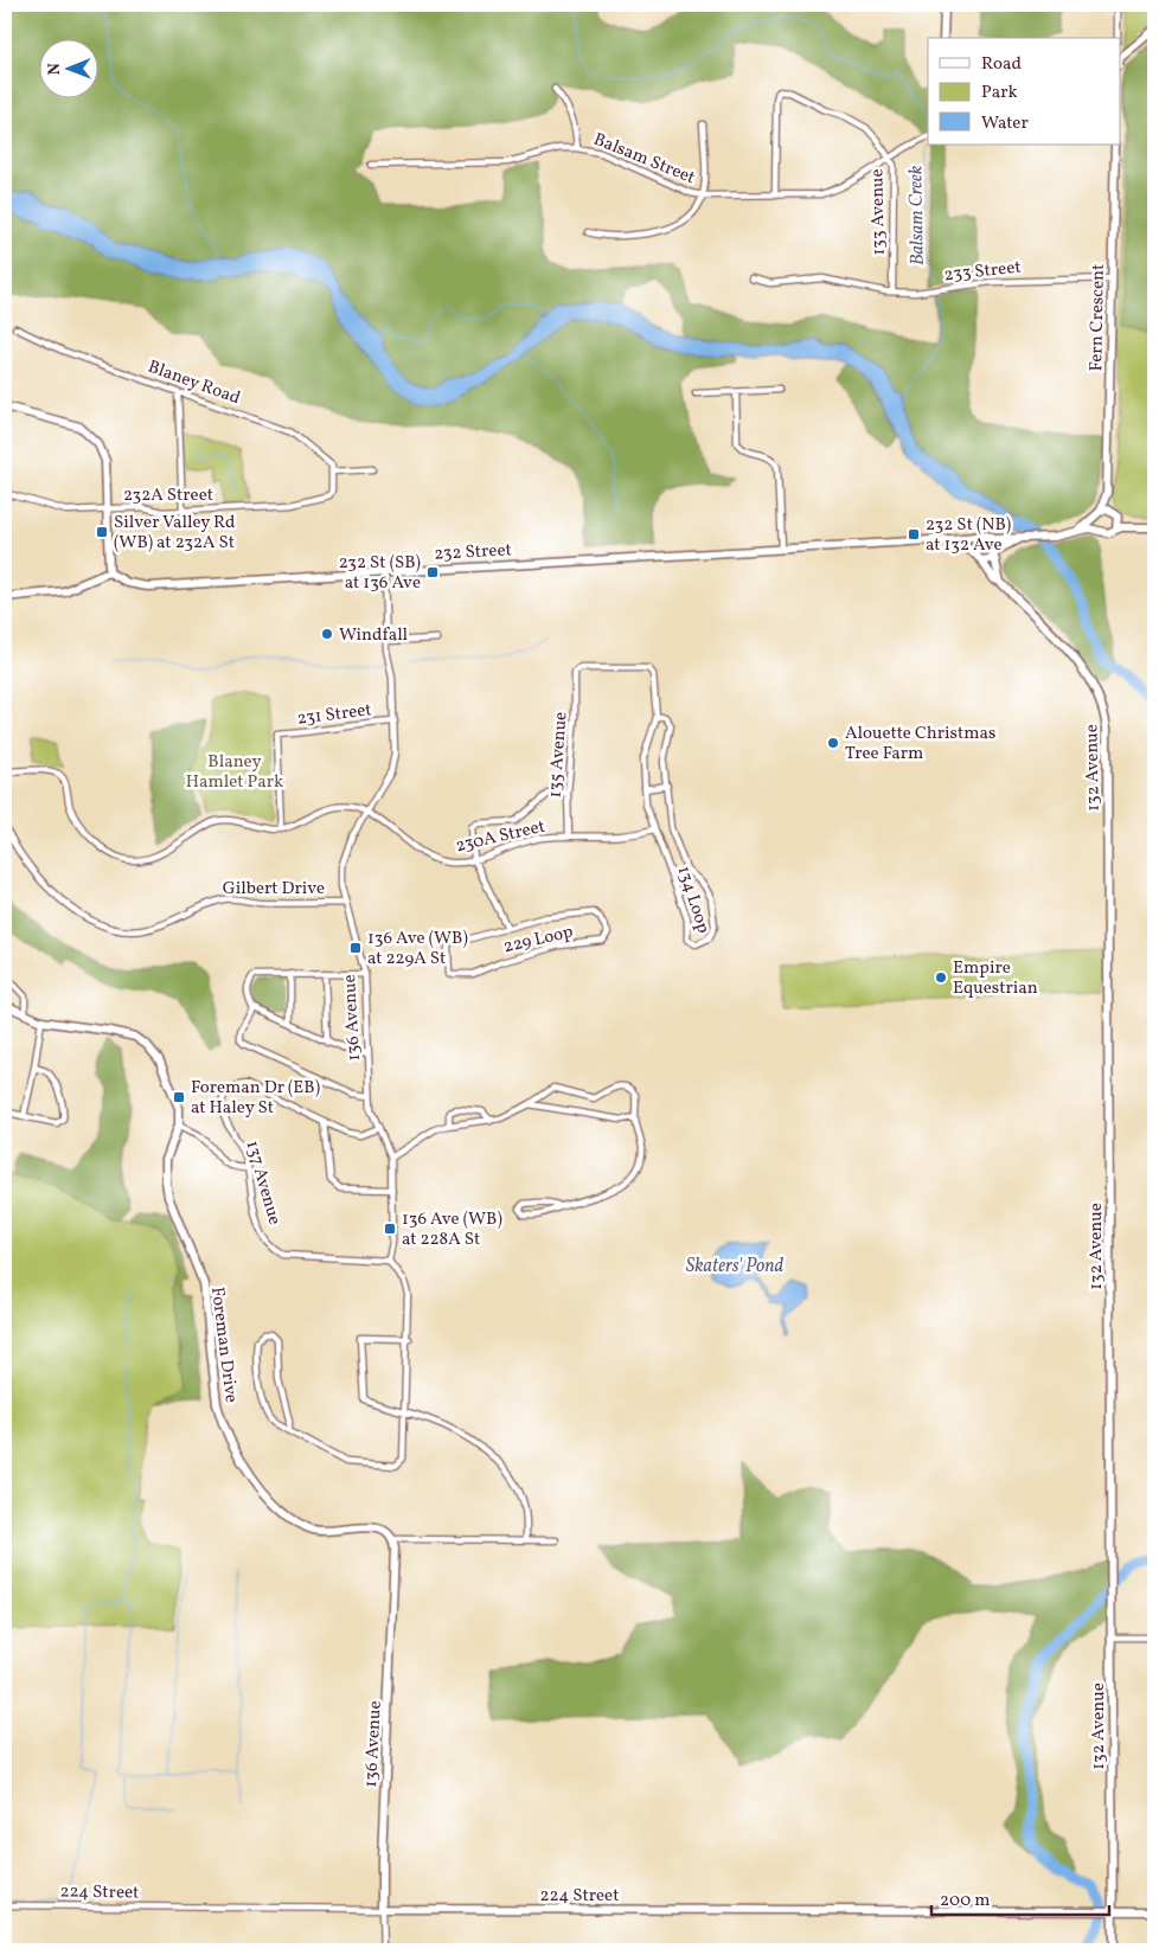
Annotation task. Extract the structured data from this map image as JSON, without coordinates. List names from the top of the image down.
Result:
{
  "streets": {
    "street": [
      "Balsam Street",
      "133 Avenue",
      "233 Street",
      "Fern Crescent",
      "Blaney Road",
      "232A Street",
      "232 Street",
      "231 Street",
      "135 Avenue",
      "132 Avenue",
      "230A Street",
      "Gilbert Drive",
      "134 Loop",
      "229 Loop",
      "136 Avenue",
      "137 Avenue",
      "Foreman Drive",
      "224 Street"
    ]
  },
  "crossings": [
    ["Balsam Street", "133 Avenue"],
    ["133 Avenue", "233 Street"],
    ["233 Street", "Fern Crescent"],
    ["Blaney Road", "232A Street"],
    ["232 Street", "132 Avenue"],
    ["232 Street", "136 Avenue"],
    ["231 Street", "230A Street"],
    ["231 Street", "136 Avenue"],
    ["135 Avenue", "230A Street"],
    ["135 Avenue", "134 Loop"],
    ["132 Avenue", "224 Street"],
    ["230A Street", "134 Loop"],
    ["230A Street", "136 Avenue"],
    ["Gilbert Drive", "136 Avenue"],
    ["136 Avenue", "137 Avenue"],
    ["136 Avenue", "Foreman Drive"],
    ["136 Avenue", "224 Street"]
  ],
  "water": ["Balsam Creek", "Skaters' Pond"],
  "parks": ["Blaney Hamlet Park"],
  "places": {
    "transit": [
      "Silver Valley Rd (WB) at 232A St",
      "232 St (NB) at 132 Ave",
      "232 St (SB) at 136 Ave",
      "136 Ave (WB) at 229A St",
      "Foreman Dr (EB) at Haley St",
      "136 Ave (WB) at 228A St"
    ],
    "other": ["Windfall", "Alouette Christmas Tree Farm", "Empire Equestrian"]
  },
  "legend": ["Road", "Park", "Water"],
  "scale_bar": "200 m",
  "north": "left"
}
